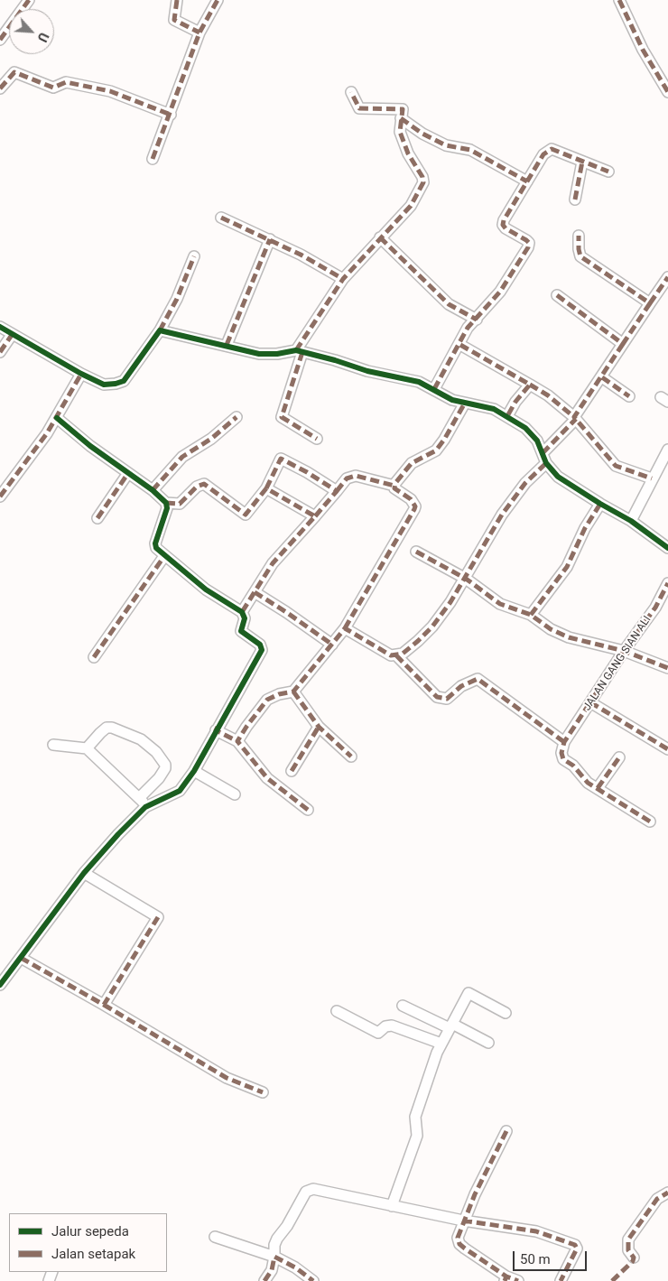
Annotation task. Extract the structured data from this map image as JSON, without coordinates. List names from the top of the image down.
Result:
{
  "streets": {
    "street": ["JALAN GANG SIAN ALI"]
  },
  "legend": ["Jalur sepeda", "Jalan setapak"],
  "scale_bar": "50 m",
  "north": "bottom right"
}
